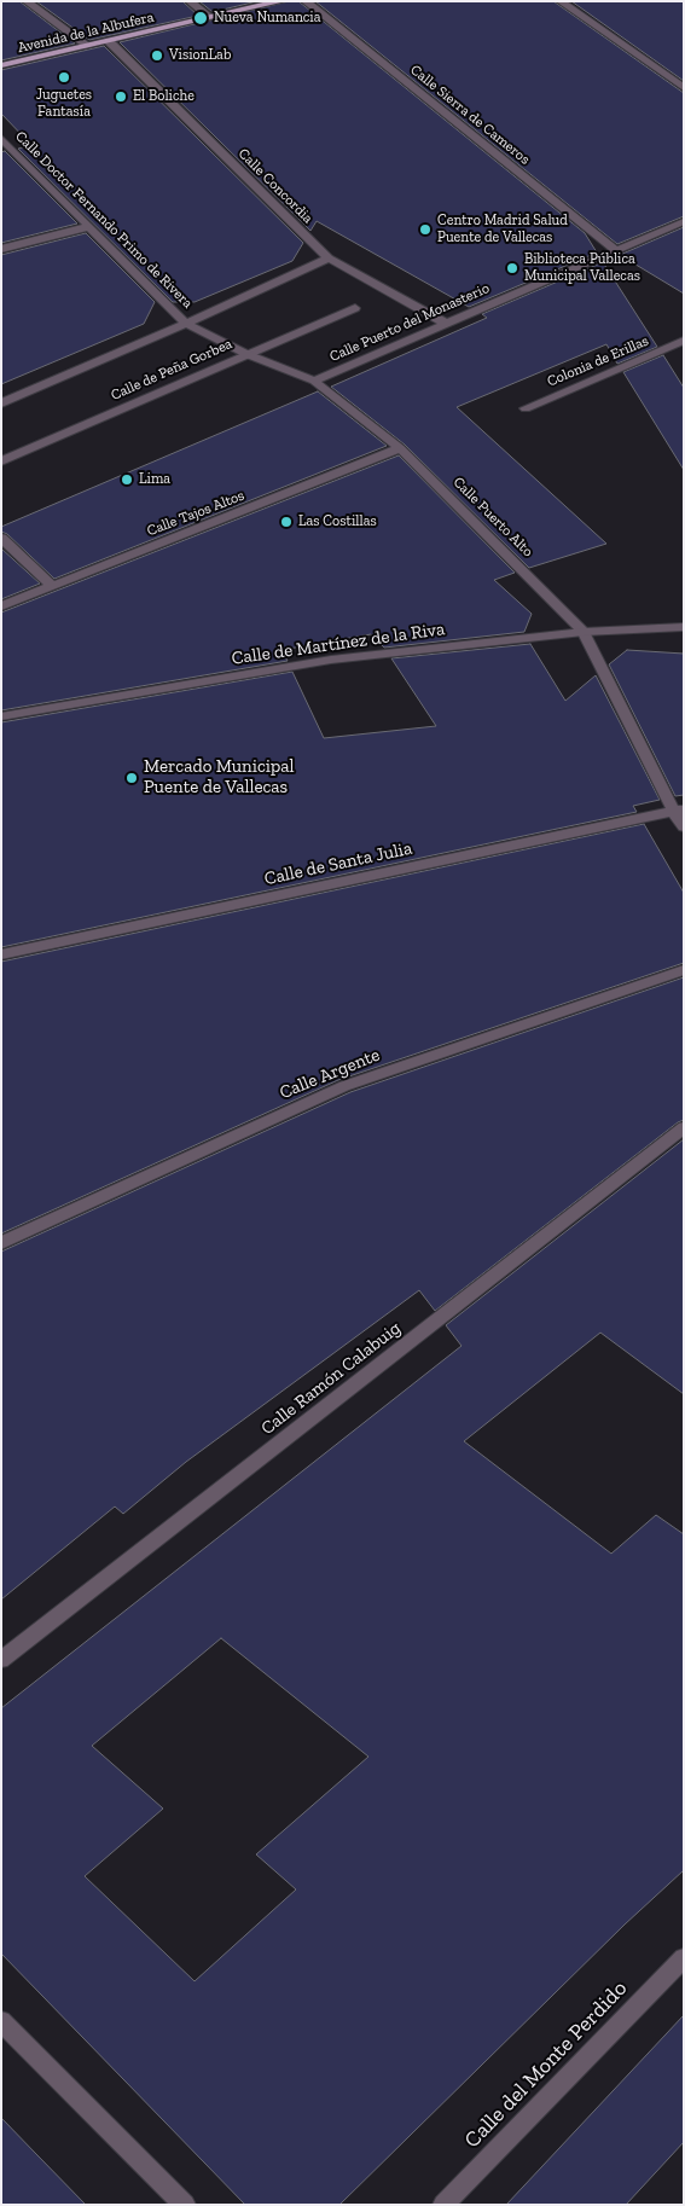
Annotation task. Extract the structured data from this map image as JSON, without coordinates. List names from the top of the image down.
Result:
{
  "streets": {
    "main road": ["Avenida de la Albufera"],
    "street": [
      "Calle Sierra de Cameros",
      "Calle Concordia",
      "Calle Doctor Fernando Primo de Rivera",
      "Calle Puerto del Monasterio",
      "Colonia de Erillas",
      "Calle de Peña Gorbea",
      "Calle Tajos Altos",
      "Calle Puerto Alto",
      "Calle de Martínez de la Riva",
      "Calle de Santa Julia",
      "Calle Argente",
      "Calle Ramón Calabuig",
      "Calle del Monte Perdido"
    ]
  },
  "crossings": [
    ["Avenida de la Albufera", "Calle Concordia"],
    ["Calle Sierra de Cameros", "Calle Puerto del Monasterio"],
    ["Calle Concordia", "Calle Puerto del Monasterio"],
    ["Calle Doctor Fernando Primo de Rivera", "Calle Puerto Alto"],
    ["Calle Puerto del Monasterio", "Calle Puerto Alto"],
    ["Calle de Peña Gorbea", "Calle Puerto Alto"],
    ["Calle Tajos Altos", "Calle Puerto Alto"],
    ["Calle Puerto Alto", "Calle de Martínez de la Riva"],
    ["Calle Puerto Alto", "Calle de Santa Julia"]
  ],
  "places": [
    "Nueva Numancia",
    "VisionLab",
    "Juguetes Fantasía",
    "El Boliche",
    "Centro Madrid Salud Puente de Vallecas",
    "Biblioteca Pública Municipal Vallecas",
    "Lima",
    "Las Costillas",
    "Mercado Municipal Puente de Vallecas"
  ]
}
